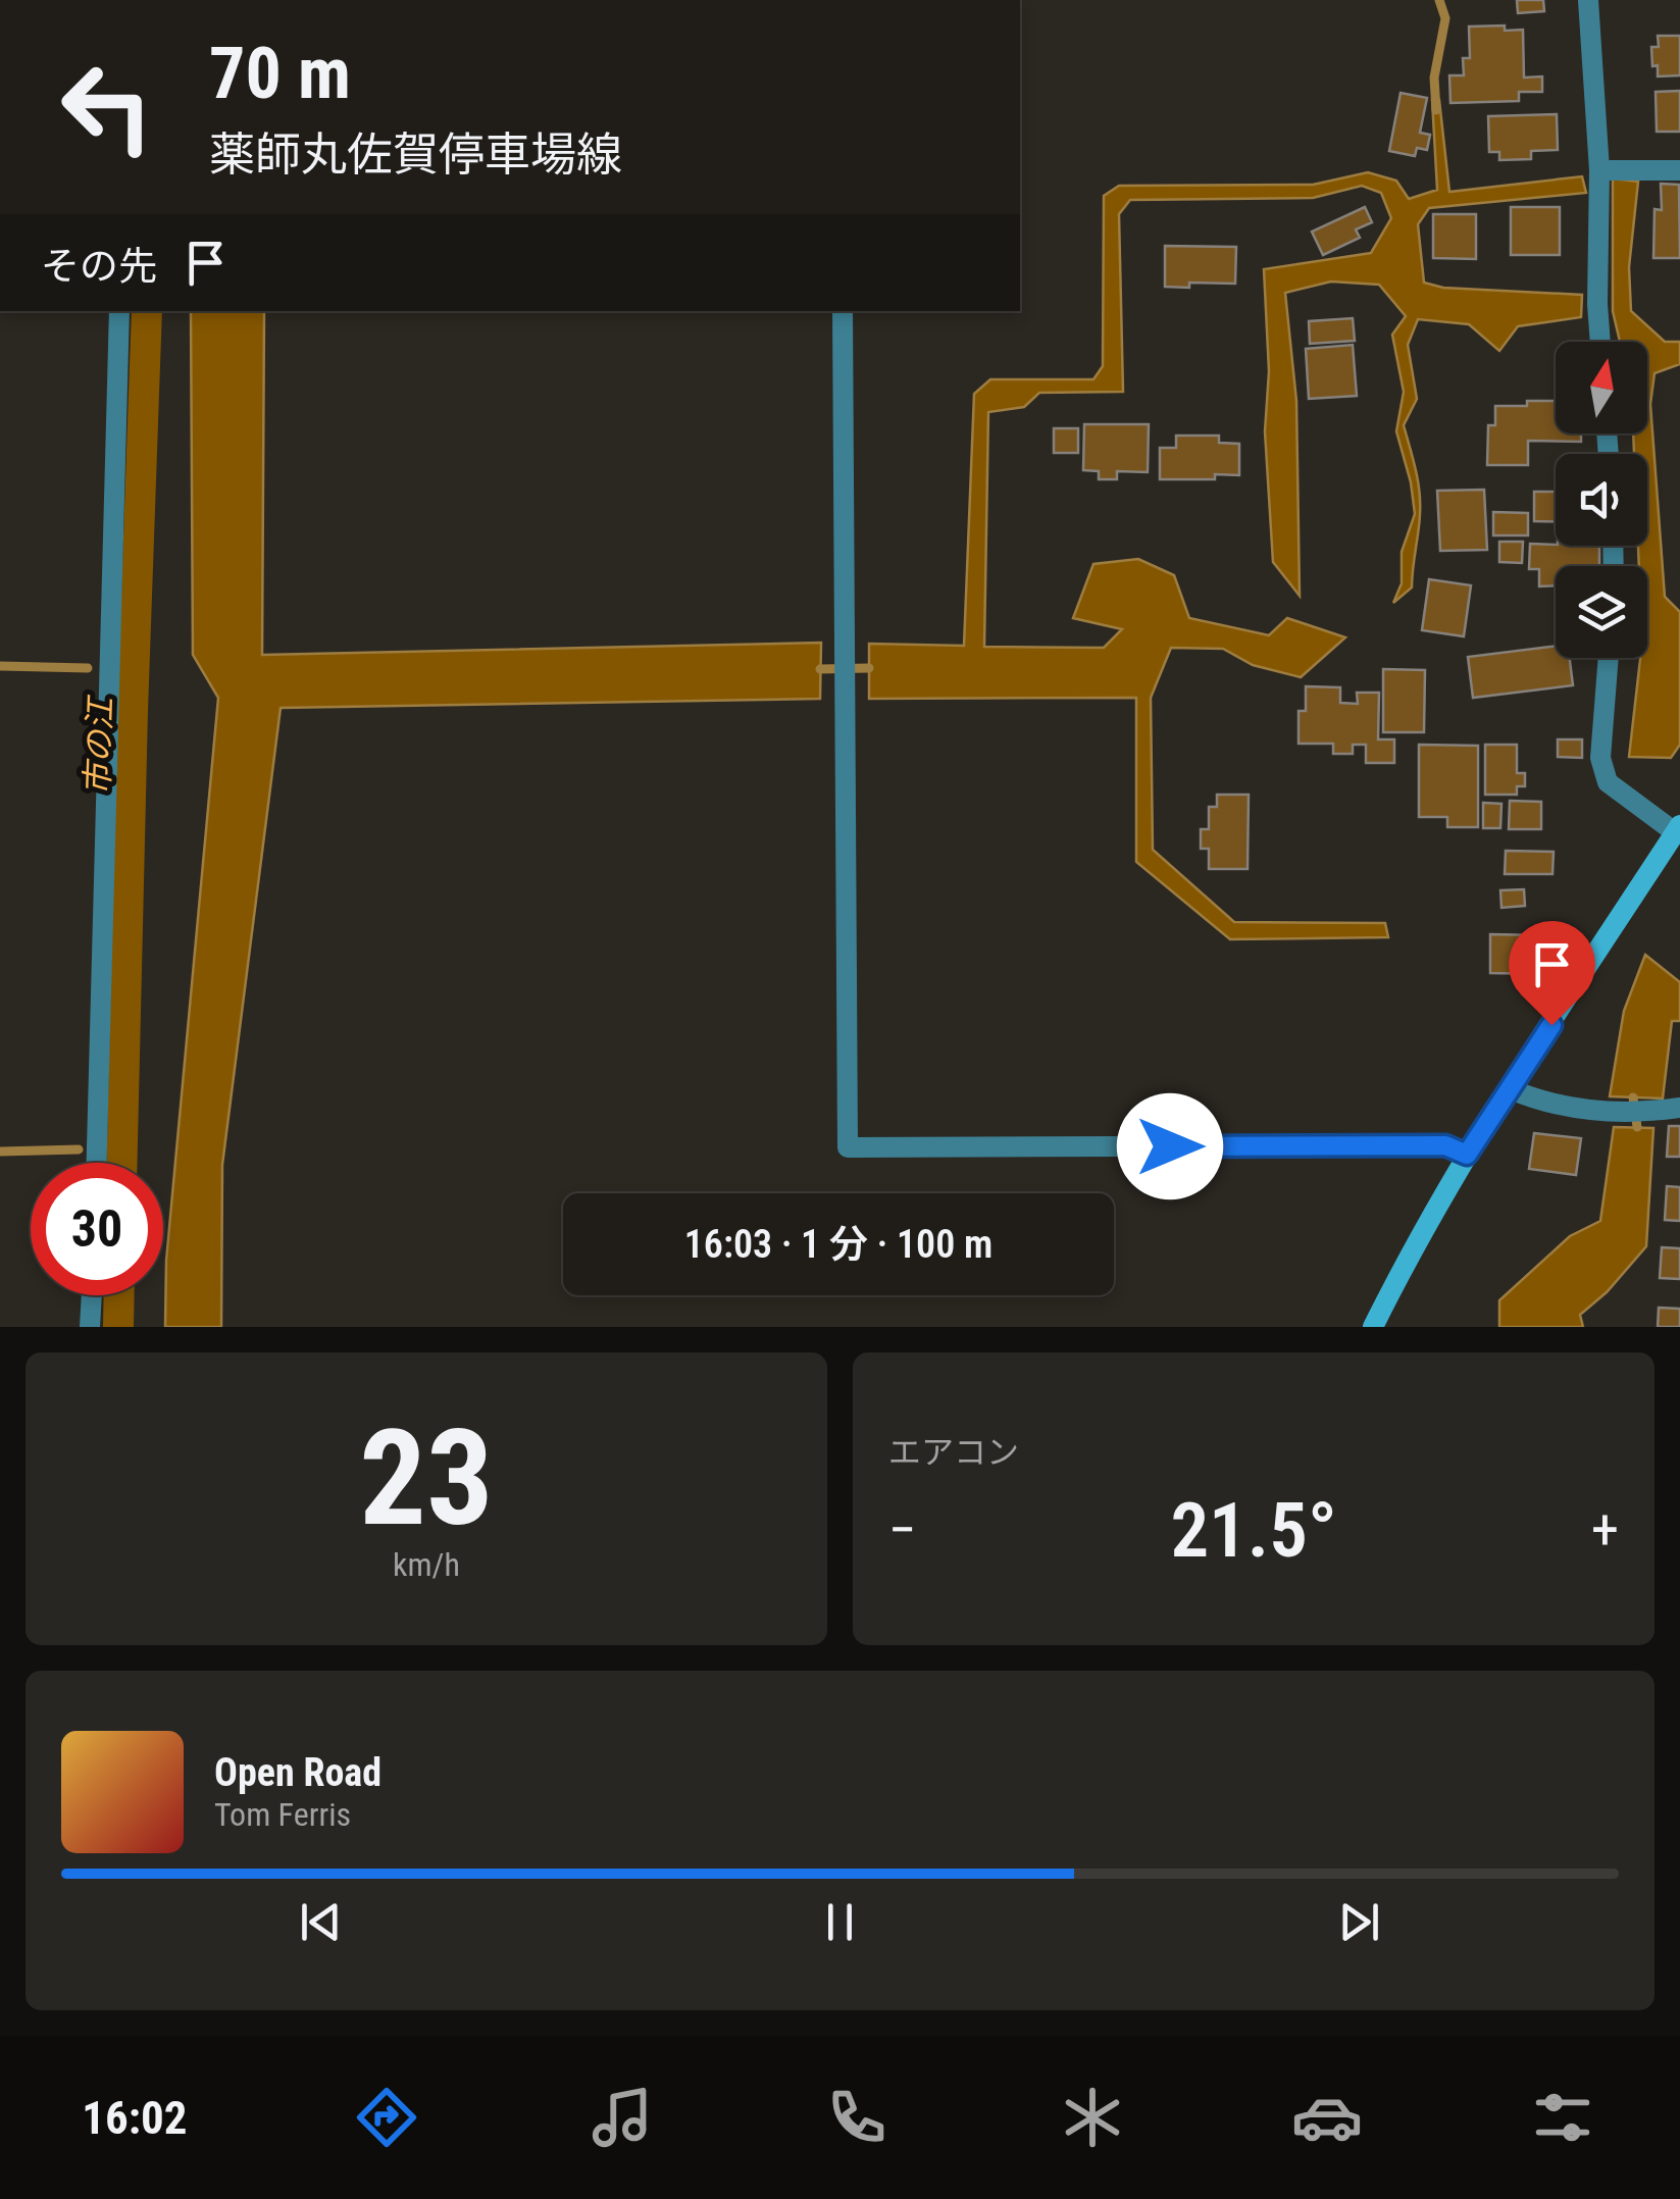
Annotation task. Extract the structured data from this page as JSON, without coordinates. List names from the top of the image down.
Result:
{
  "water": ["市の江"],
  "north": "top",
  "page": {
    "turn": ["70 m", "薬師丸佐賀停車場線"],
    "then": "その先",
    "limit": "30",
    "trip": "16:03 · 1 分 · 100 m",
    "tile": [
      ["23", "km/h"],
      "エアコン"
    ],
    "heat": ["−", "21.5°", "+"],
    "song": ["Open Road", "Tom Ferris"],
    "tabs": "16:02"
  }
}
